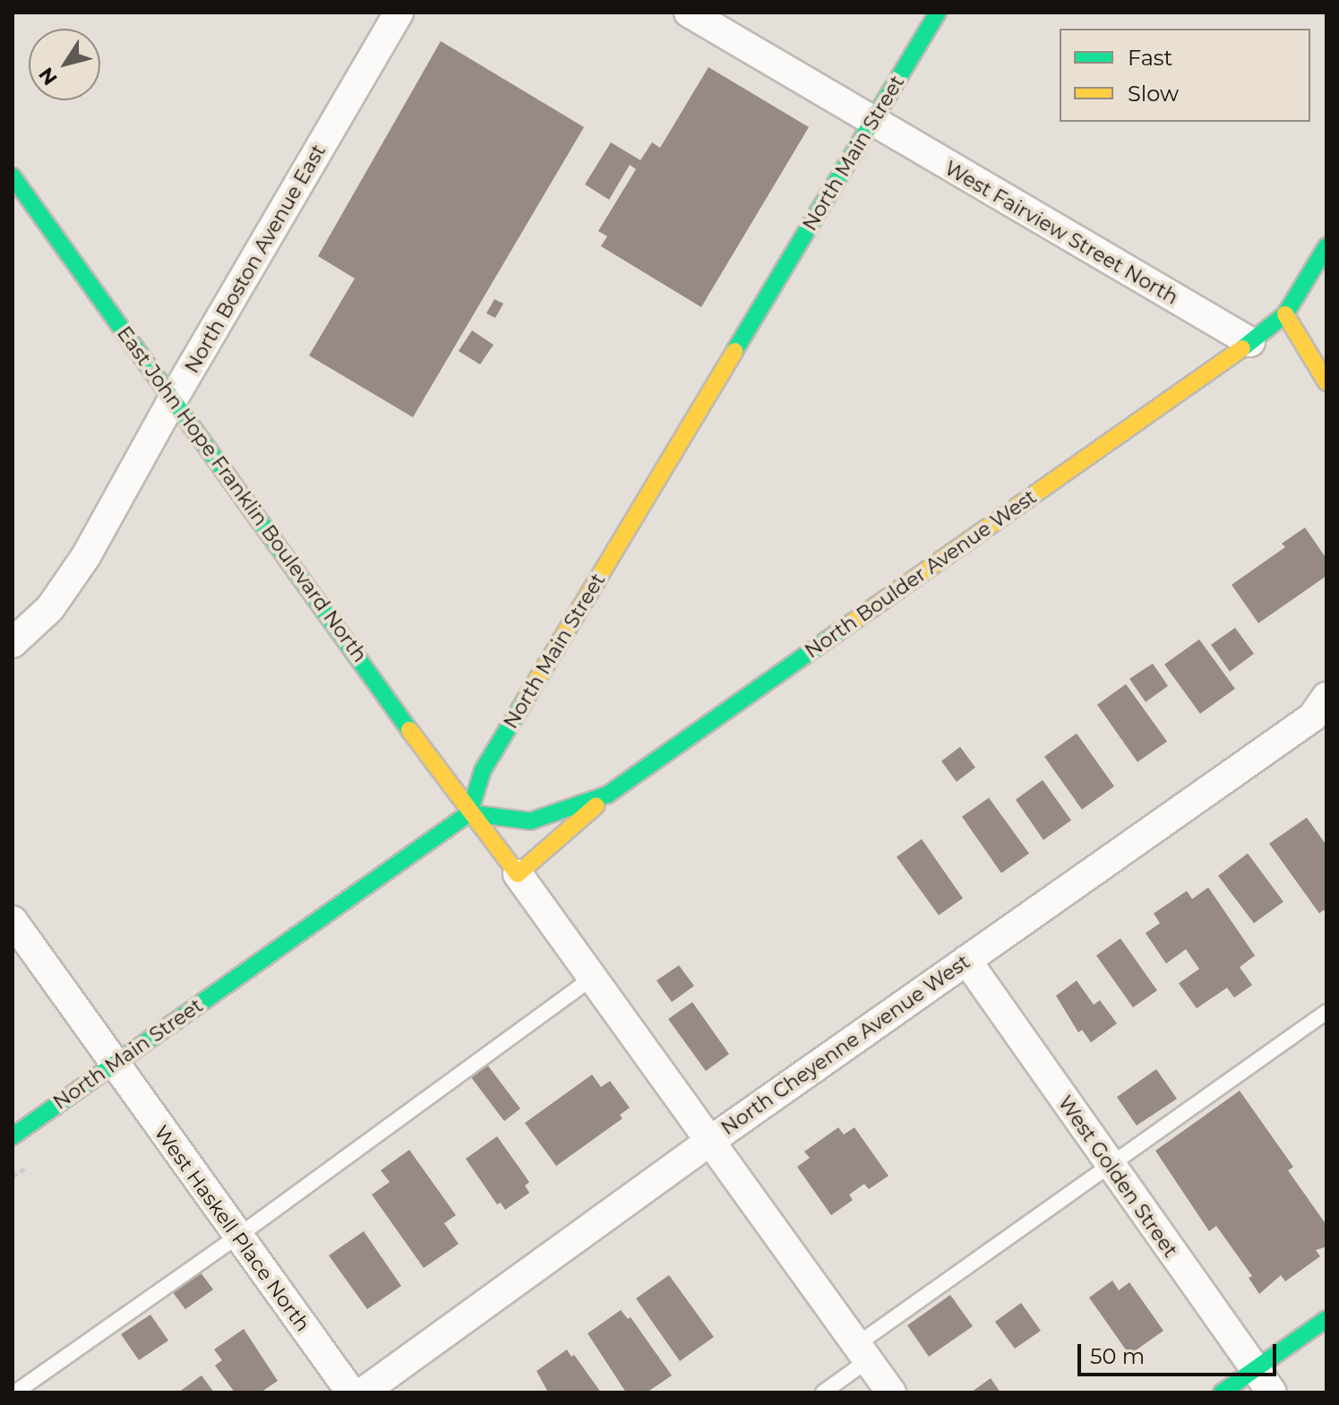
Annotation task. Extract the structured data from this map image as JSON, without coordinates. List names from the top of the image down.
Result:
{
  "streets": {
    "street": [
      "North Main Street",
      "West Fairview Street North",
      "North Boston Avenue East",
      "East John Hope Franklin Boulevard North",
      "North Boulder Avenue West",
      "North Cheyenne Avenue West",
      "West Golden Street",
      "West Haskell Place North"
    ]
  },
  "crossings": [
    ["North Main Street", "West Fairview Street North"],
    ["North Main Street", "East John Hope Franklin Boulevard North"],
    ["North Main Street", "North Boulder Avenue West"],
    ["North Main Street", "West Haskell Place North"],
    ["West Fairview Street North", "North Boulder Avenue West"],
    ["North Boston Avenue East", "East John Hope Franklin Boulevard North"],
    ["East John Hope Franklin Boulevard North", "North Boulder Avenue West"],
    ["North Cheyenne Avenue West", "West Golden Street"]
  ],
  "legend": ["Fast", "Slow"],
  "scale_bar": "50 m",
  "north": "bottom left"
}
